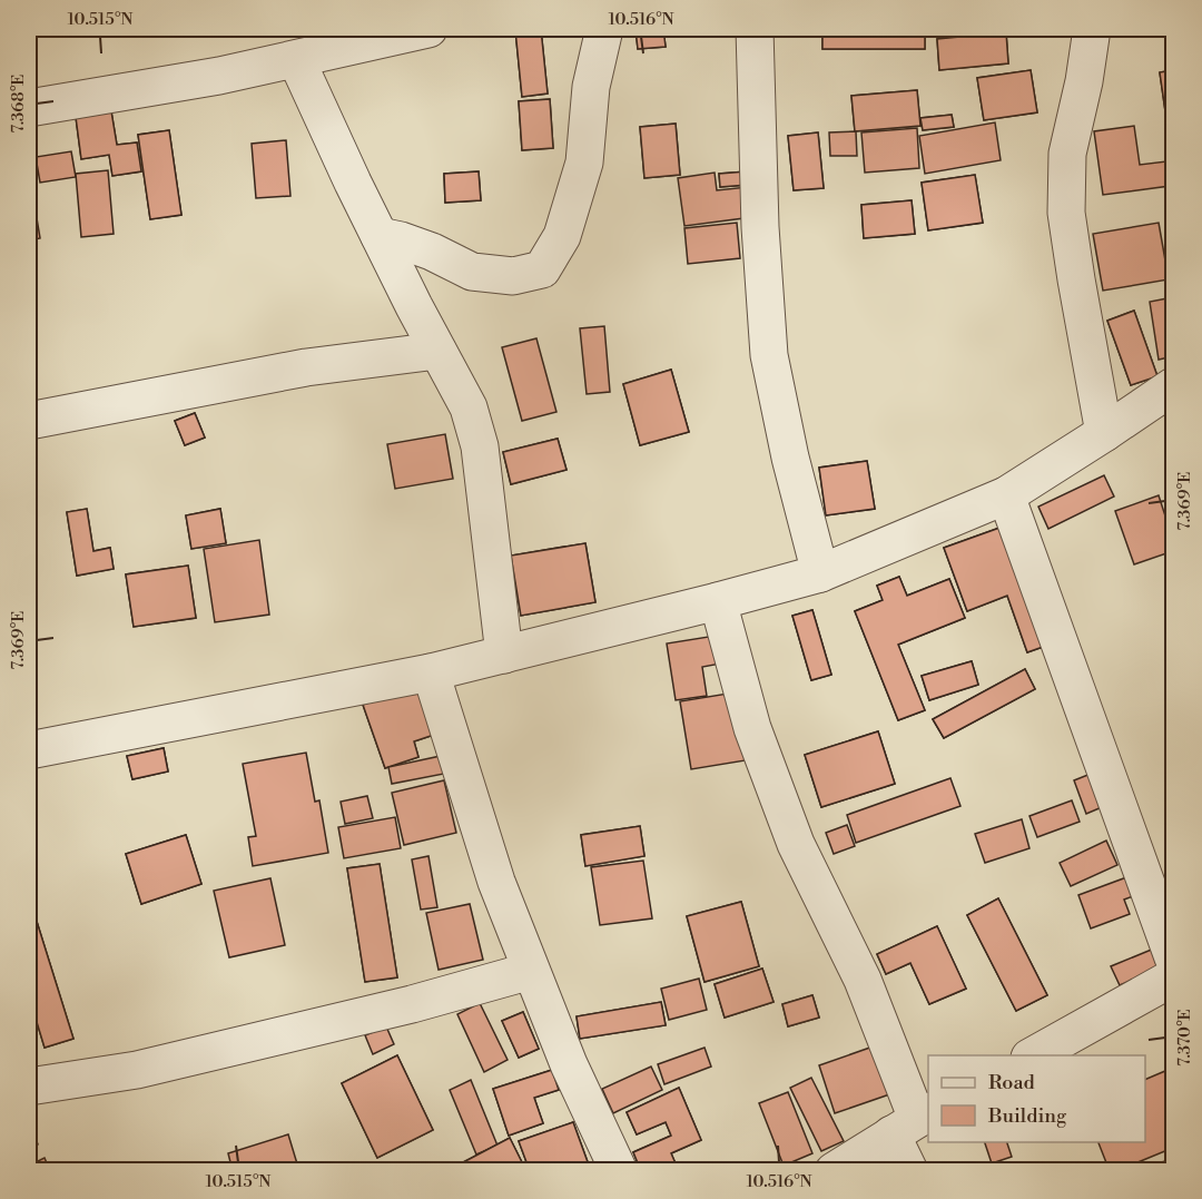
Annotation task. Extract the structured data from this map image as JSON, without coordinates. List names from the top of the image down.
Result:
{
  "legend": ["Road", "Building"],
  "coordinates": [
    "10.515°N",
    "10.516°N",
    "7.368°E",
    "7.369°E",
    "7.370°E"
  ]
}
